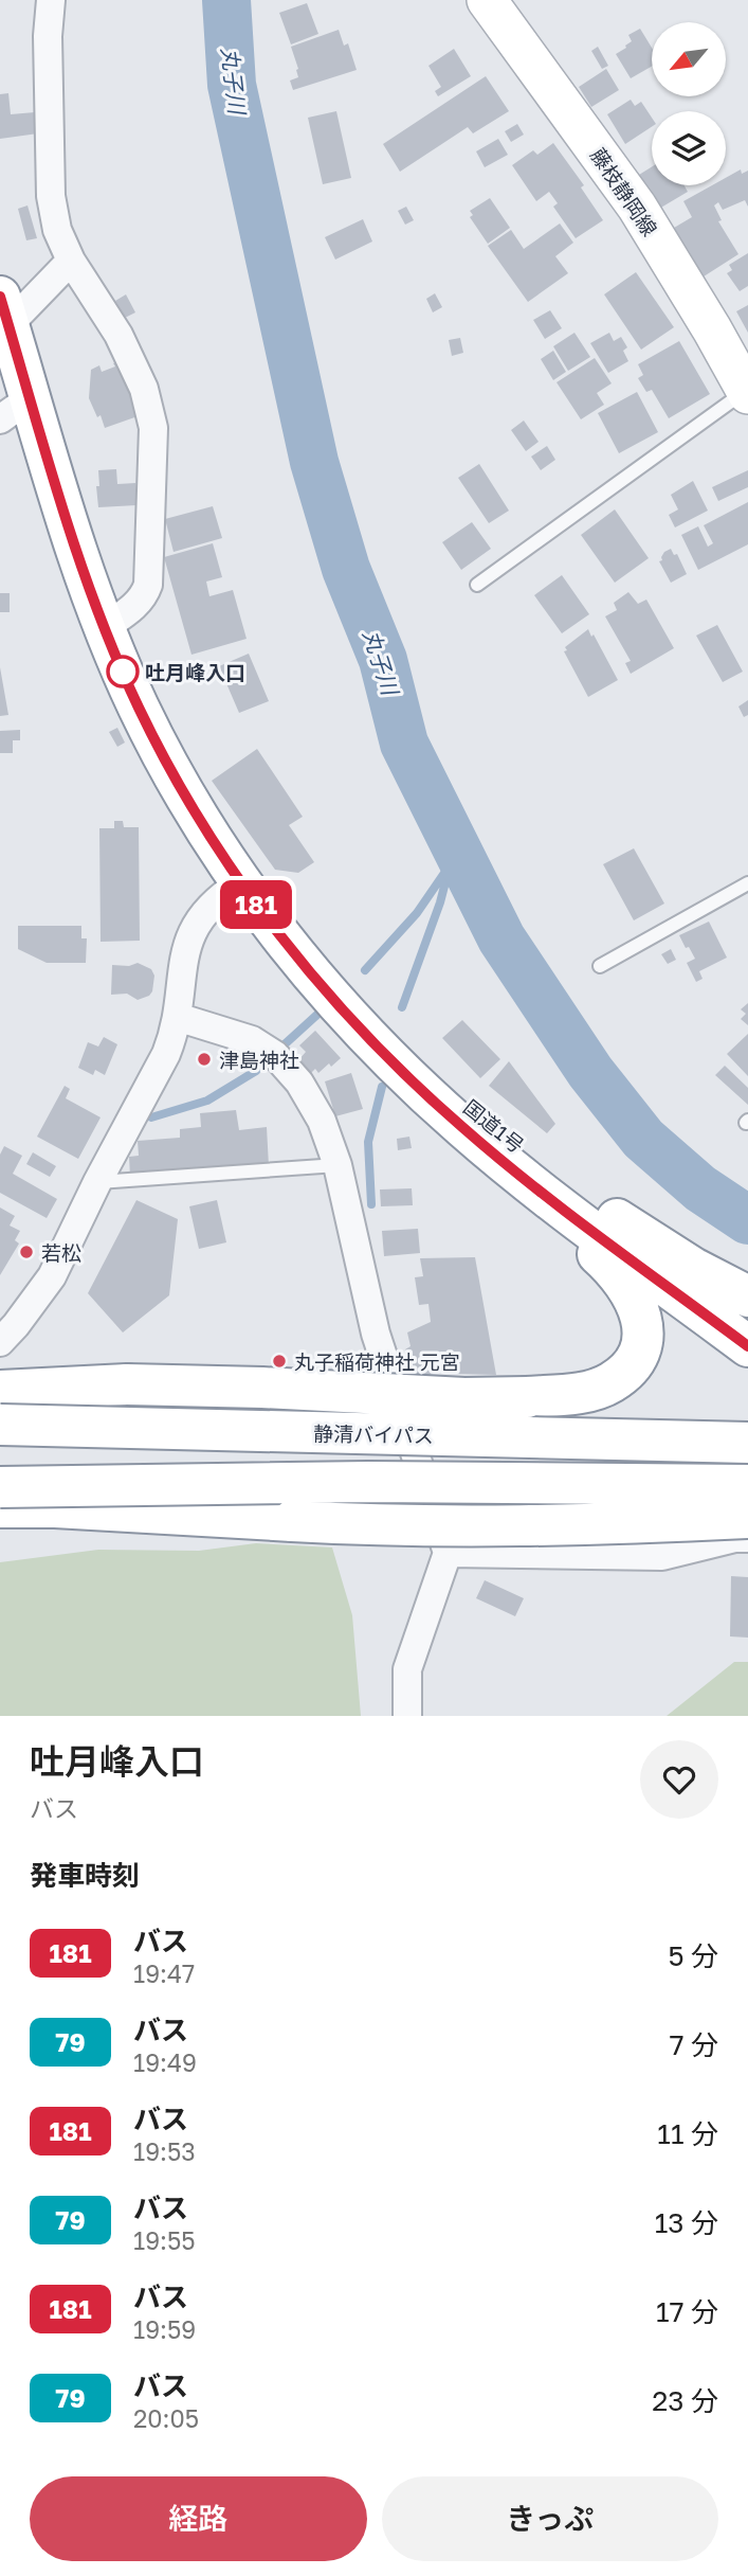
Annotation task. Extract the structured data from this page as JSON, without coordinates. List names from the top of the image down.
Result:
{
  "streets": {
    "highway": ["国道1号", "静清バイパス"],
    "main road": ["藤枝静岡線"]
  },
  "water": ["丸子川"],
  "places": [
    "吐月峰入口",
    "津島神社",
    "若松",
    "丸子稲荷神社 元宮"
  ],
  "lines": ["bus line 181"],
  "north": "bottom left",
  "page": {
    "on_map": "181",
    "heading": [
      ["吐月峰入口", "バス"],
      "発車時刻"
    ],
    "list": [
      {
        "mark": "181",
        "name": "バス",
        "note": "19:47",
        "value": "5 分"
      },
      {
        "mark": "79",
        "name": "バス",
        "note": "19:49",
        "value": "7 分"
      },
      {
        "mark": "181",
        "name": "バス",
        "note": "19:53",
        "value": "11 分"
      },
      {
        "mark": "79",
        "name": "バス",
        "note": "19:55",
        "value": "13 分"
      },
      {
        "mark": "181",
        "name": "バス",
        "note": "19:59",
        "value": "17 分"
      },
      {
        "mark": "79",
        "name": "バス",
        "note": "20:05",
        "value": "23 分"
      }
    ],
    "buttons": ["経路", "きっぷ"]
  }
}
